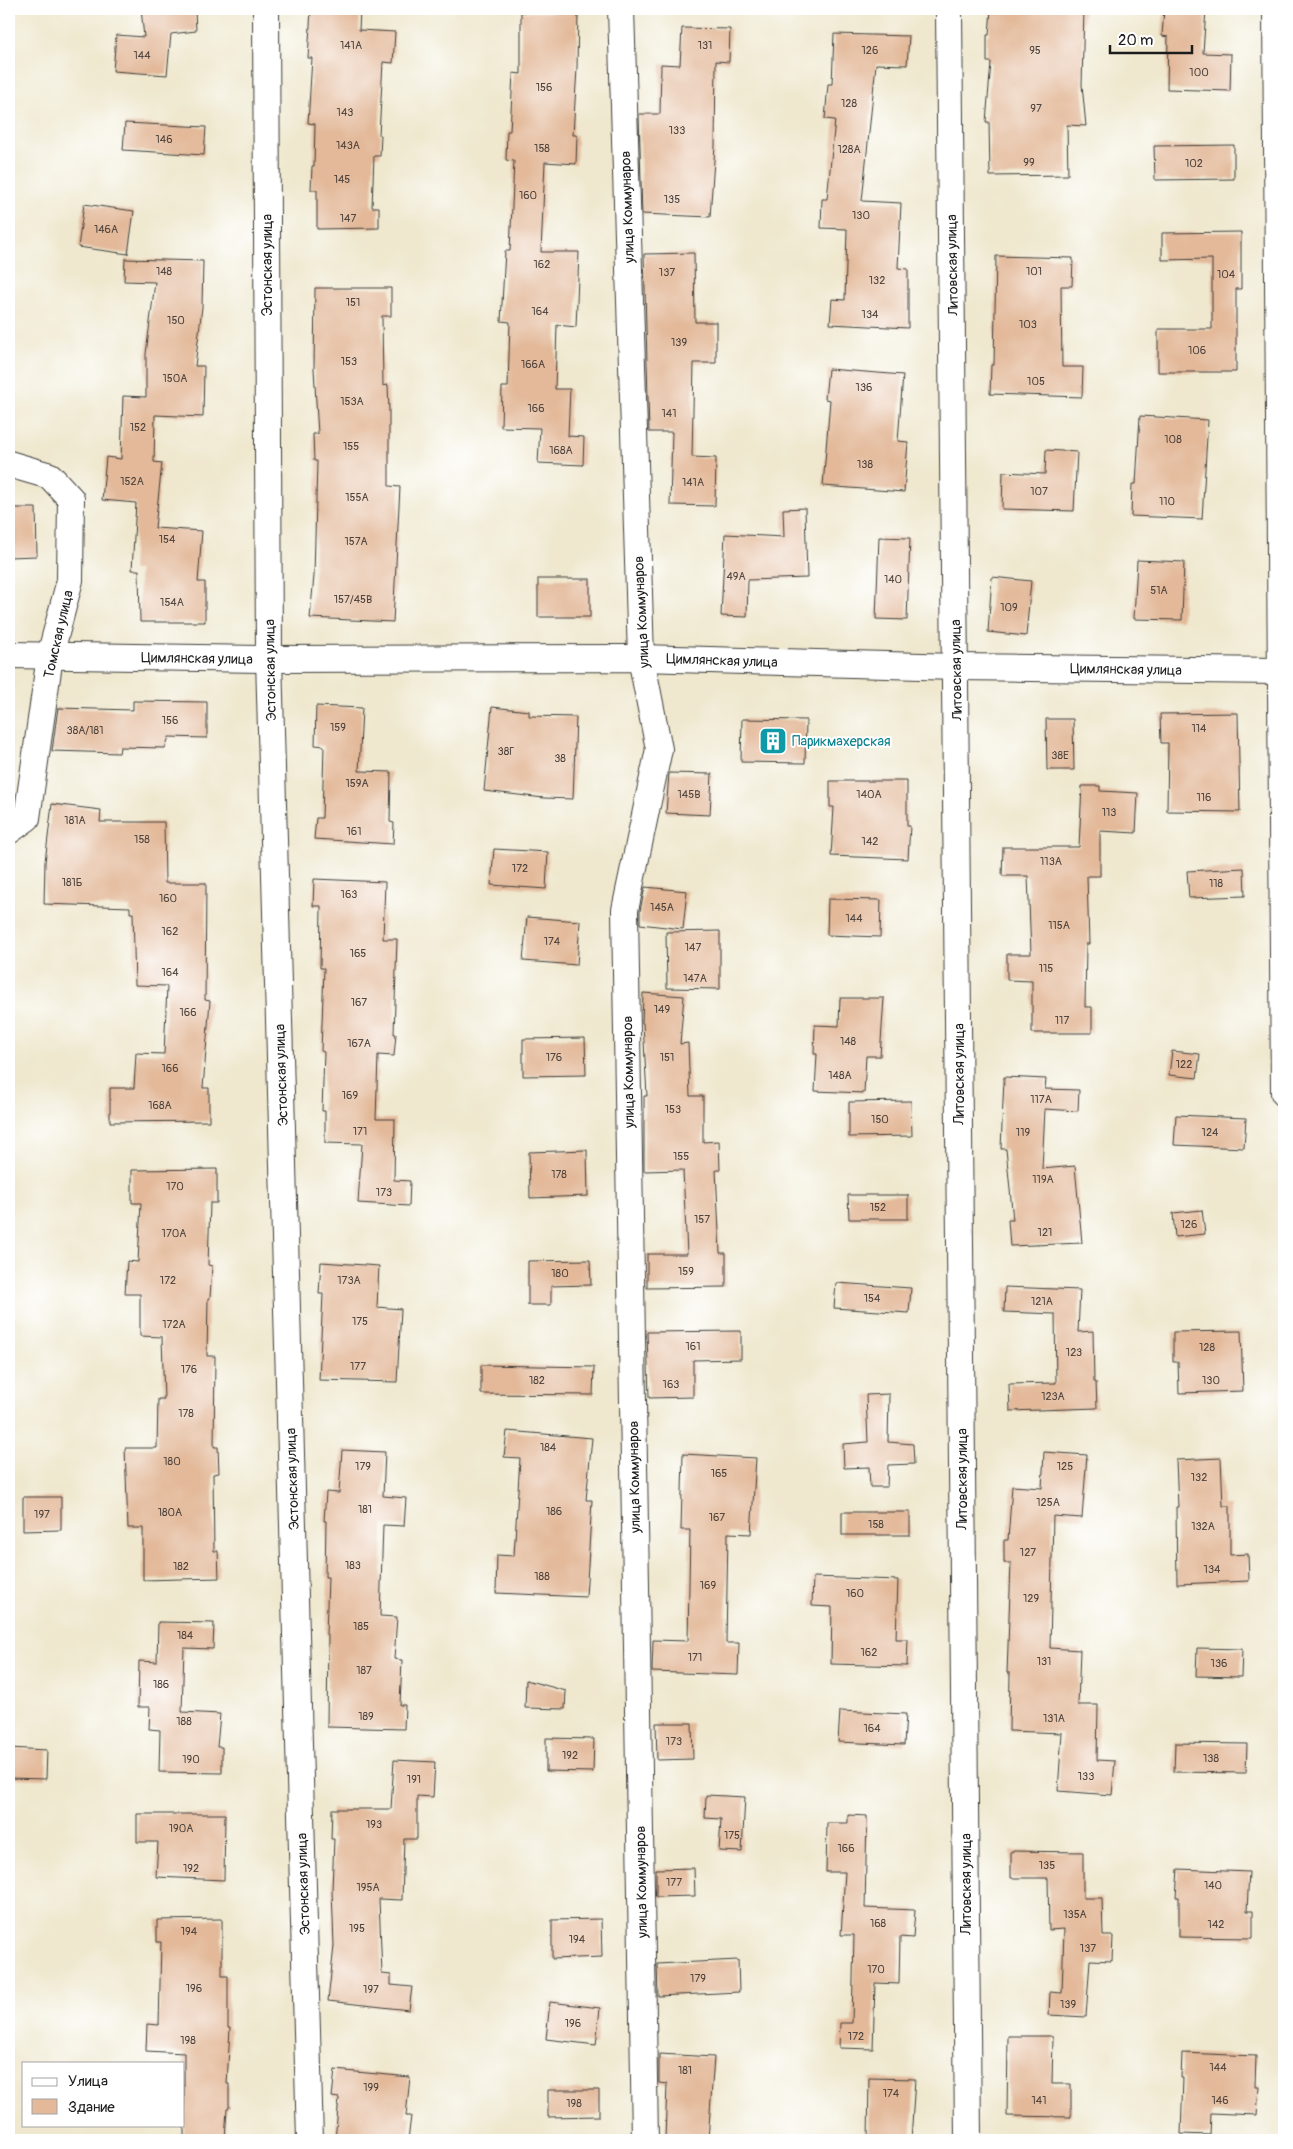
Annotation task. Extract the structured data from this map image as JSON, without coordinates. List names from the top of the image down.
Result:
{
  "streets": {
    "street": [
      "улица Коммунаров",
      "Эстонская улица",
      "Литовская улица",
      "Томская улица",
      "Цимлянская улица"
    ]
  },
  "crossings": [
    ["улица Коммунаров", "Цимлянская улица"],
    ["Эстонская улица", "Цимлянская улица"],
    ["Литовская улица", "Цимлянская улица"],
    ["Томская улица", "Цимлянская улица"]
  ],
  "places": {
    "building": ["Парикмахерская"]
  },
  "house_numbers": [
    "141А",
    "131",
    "126",
    "95",
    "144",
    "100",
    "156",
    "128",
    "97",
    "143",
    "133",
    "146",
    "143А",
    "158",
    "128А",
    "99",
    "102",
    "145",
    "160",
    "135",
    "130",
    "147",
    "146А",
    "162",
    "148",
    "101",
    "137",
    "104",
    "132",
    "151",
    "164",
    "134",
    "150",
    "103",
    "139",
    "106",
    "153",
    "166А",
    "150А",
    "105",
    "136",
    "153А",
    "166",
    "141",
    "152",
    "108",
    "155",
    "168А",
    "138",
    "152А",
    "141А",
    "107",
    "155А",
    "110",
    "154",
    "157А",
    "49А",
    "140",
    "51А",
    "157/45В",
    "154А",
    "109",
    "156",
    "159",
    "114",
    "38А/181",
    "38Г",
    "38Е",
    "38",
    "159А",
    "145В",
    "140А",
    "116",
    "113",
    "181А",
    "161",
    "158",
    "142",
    "113А",
    "172",
    "181Б",
    "118",
    "163",
    "160",
    "145А",
    "144",
    "115А",
    "162",
    "174",
    "147",
    "165",
    "115",
    "164",
    "147А",
    "167",
    "149",
    "166",
    "117",
    "148",
    "167А",
    "176",
    "151",
    "122",
    "166",
    "148А",
    "169",
    "117А",
    "168А",
    "153",
    "150",
    "171",
    "119",
    "124",
    "155",
    "178",
    "119А",
    "170",
    "173",
    "152",
    "157",
    "126",
    "121",
    "170А",
    "159",
    "180",
    "172",
    "173А",
    "154",
    "121А",
    "175",
    "172А",
    "161",
    "128",
    "123",
    "177",
    "176",
    "182",
    "130",
    "163",
    "123А",
    "178",
    "184",
    "180",
    "179",
    "125",
    "165",
    "132",
    "125А",
    "181",
    "186",
    "180А",
    "197",
    "167",
    "158",
    "132А",
    "127",
    "183",
    "182",
    "134",
    "188",
    "169",
    "160",
    "129",
    "185",
    "184",
    "162",
    "171",
    "131",
    "136",
    "187",
    "186",
    "189",
    "131А",
    "188",
    "164",
    "173",
    "192",
    "138",
    "190",
    "133",
    "191",
    "193",
    "190А",
    "175",
    "166",
    "135",
    "192",
    "177",
    "140",
    "195А",
    "135А",
    "168",
    "142",
    "195",
    "194",
    "194",
    "137",
    "170",
    "179",
    "196",
    "197",
    "139",
    "196",
    "172",
    "198",
    "144",
    "181",
    "199",
    "174",
    "141",
    "146",
    "198"
  ],
  "legend": ["Улица", "Здание"],
  "scale_bar": "20 m"
}
